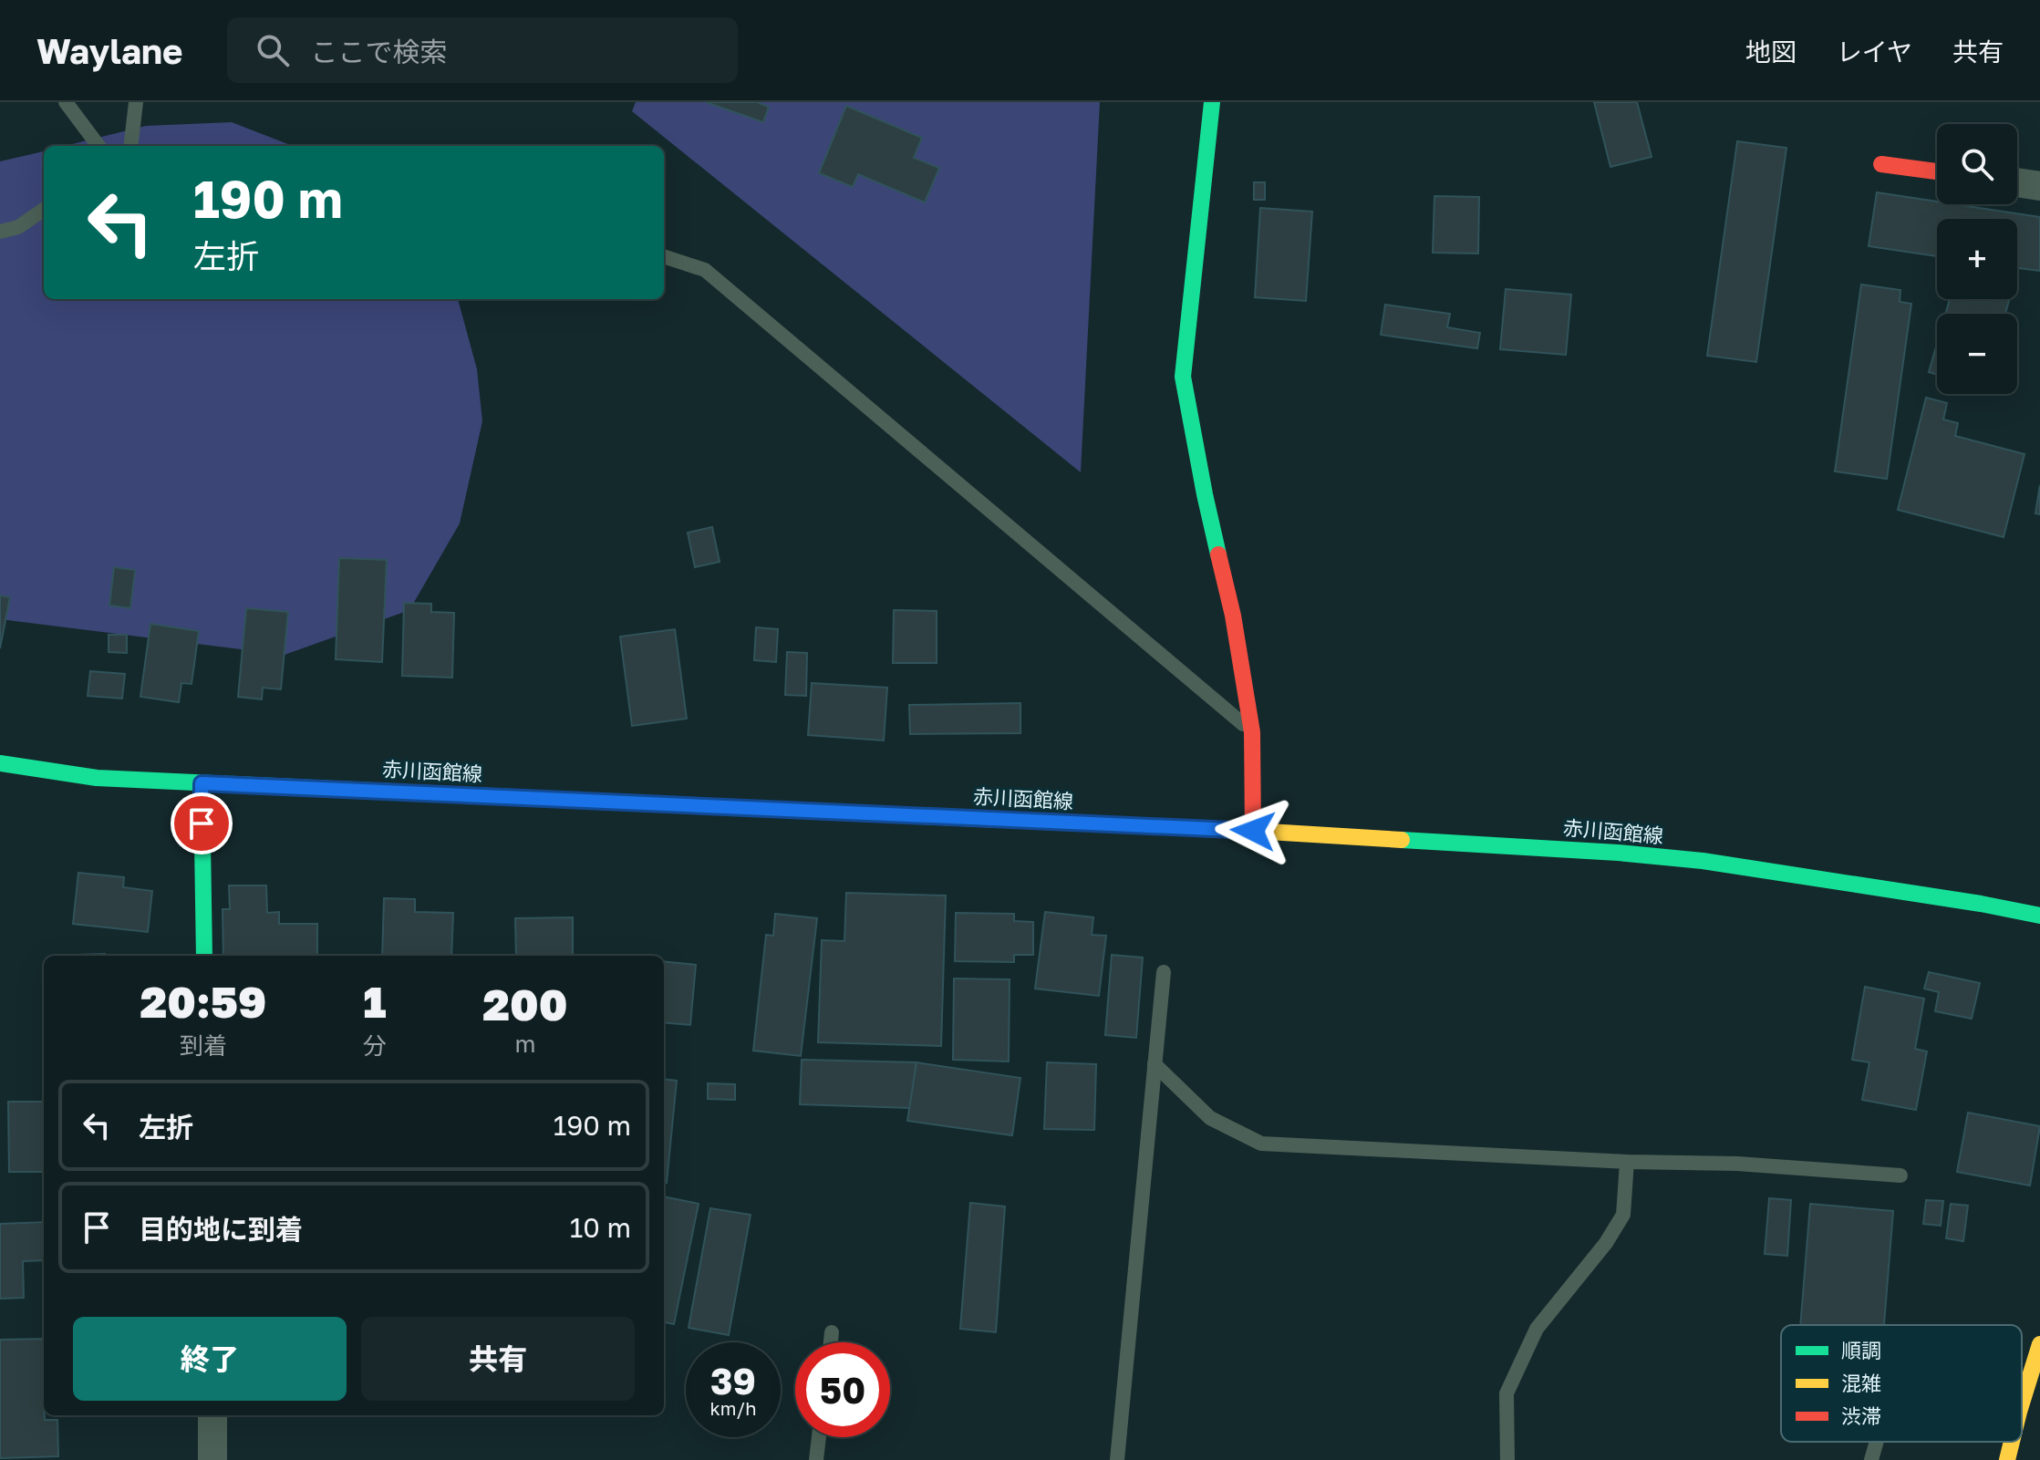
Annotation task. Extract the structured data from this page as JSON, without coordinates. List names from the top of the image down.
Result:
{
  "streets": {
    "main road": ["赤川函館線"]
  },
  "legend": ["順調", "混雑", "渋滞"],
  "page": {
    "header": "Waylane",
    "search": "ここで検索",
    "nav": ["地図", "レイヤ", "共有"],
    "map_buttons": ["+", "−"],
    "turn": ["190 m", "左折"],
    "eta": [
      "20:59",
      "到着",
      "1",
      "分",
      "200",
      "m"
    ],
    "list": [
      {
        "name": "左折",
        "value": "190 m"
      },
      {
        "name": "目的地に到着",
        "value": "10 m"
      }
    ],
    "buttons": ["終了", "共有"],
    "speed": "39 km/h",
    "limit": "50"
  }
}
